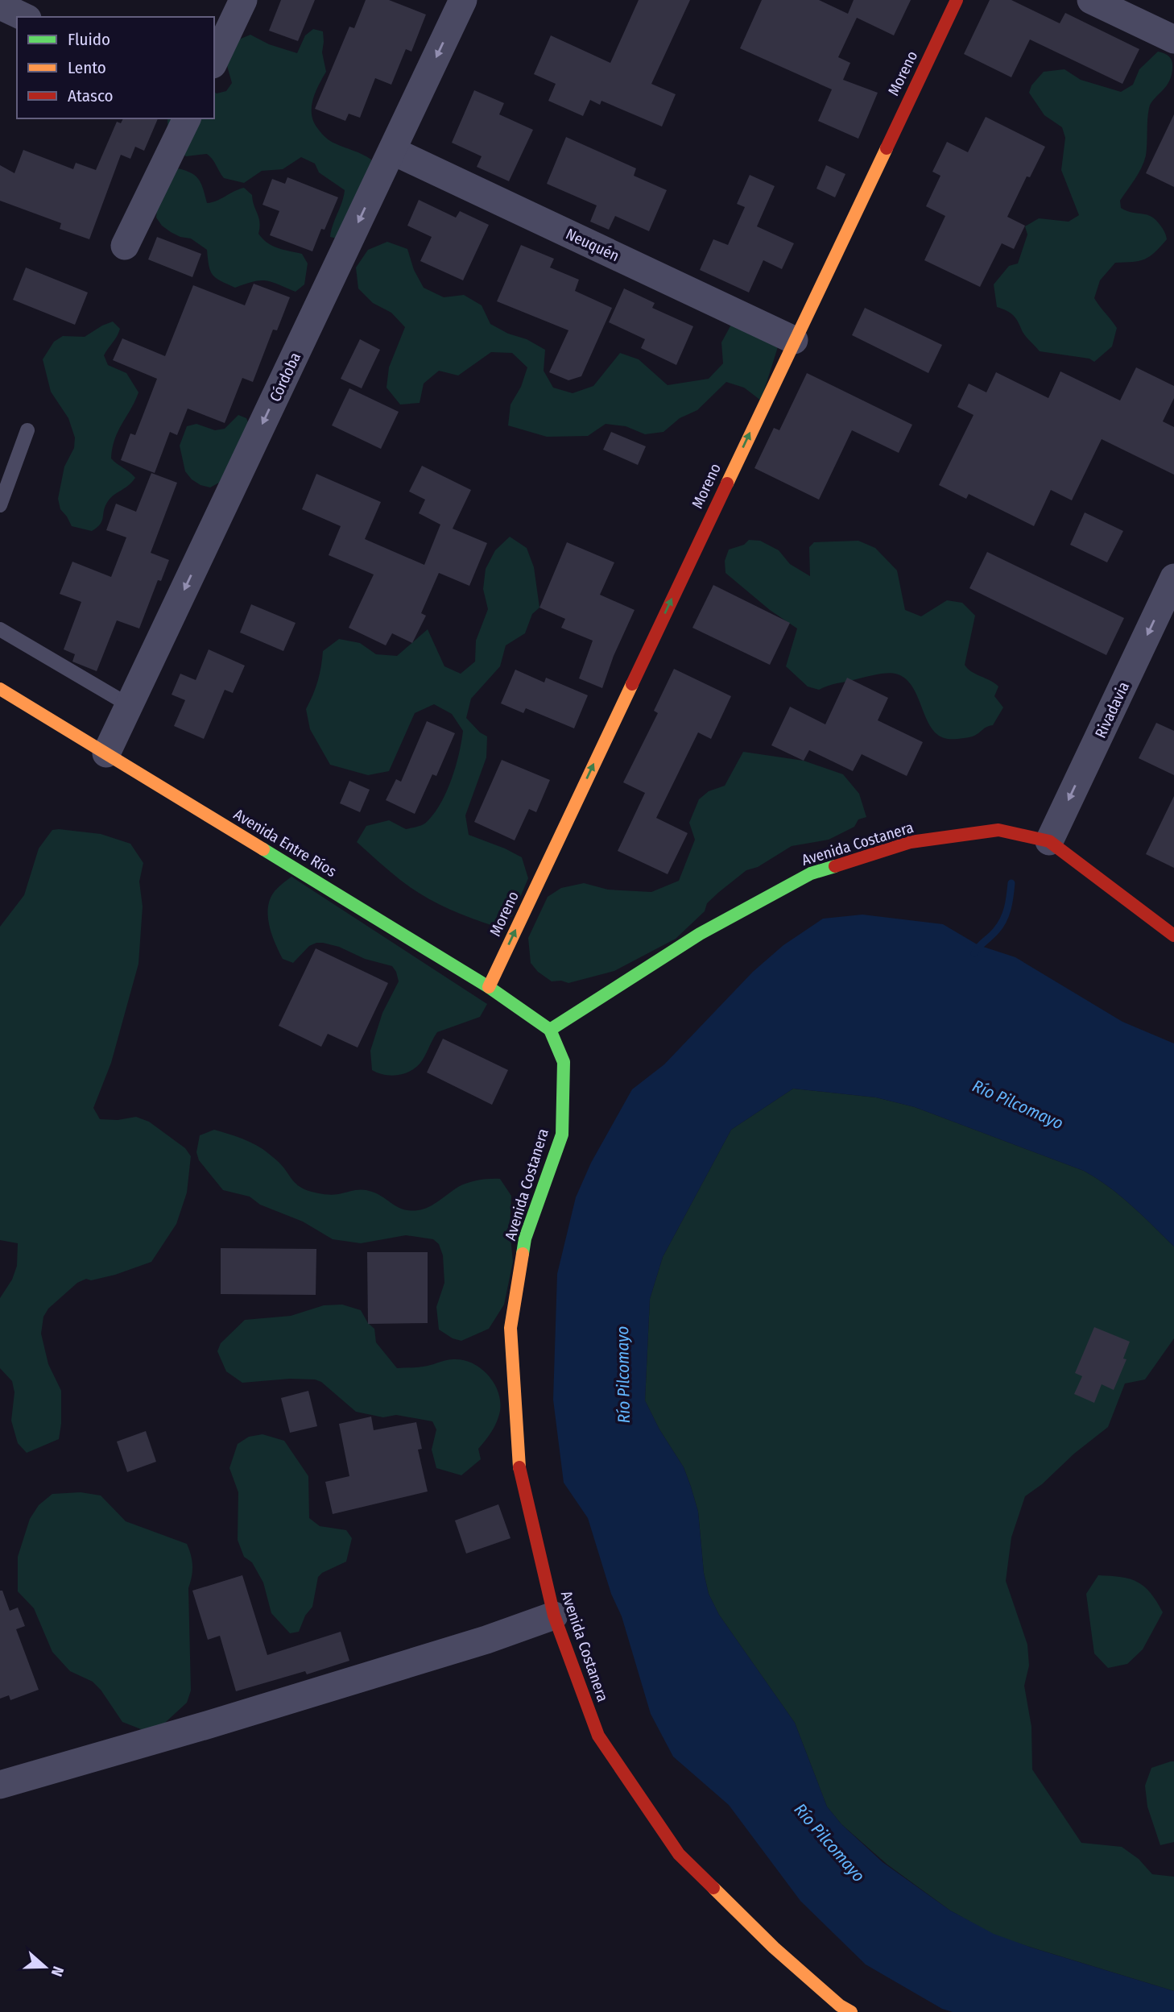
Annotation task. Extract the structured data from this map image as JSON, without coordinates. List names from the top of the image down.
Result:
{
  "streets": {
    "street": [
      "Moreno",
      "Neuquén",
      "Córdoba",
      "Rivadavia",
      "Avenida Entre Ríos",
      "Avenida Costanera"
    ]
  },
  "crossings": [
    ["Moreno", "Neuquén"],
    ["Moreno", "Avenida Entre Ríos"],
    ["Neuquén", "Córdoba"],
    ["Córdoba", "Avenida Entre Ríos"],
    ["Rivadavia", "Avenida Costanera"],
    ["Avenida Entre Ríos", "Avenida Costanera"]
  ],
  "one_way": ["Moreno", "Córdoba", "Rivadavia"],
  "water": ["Río Pilcomayo"],
  "legend": ["Fluido", "Lento", "Atasco"],
  "north": "right"
}
